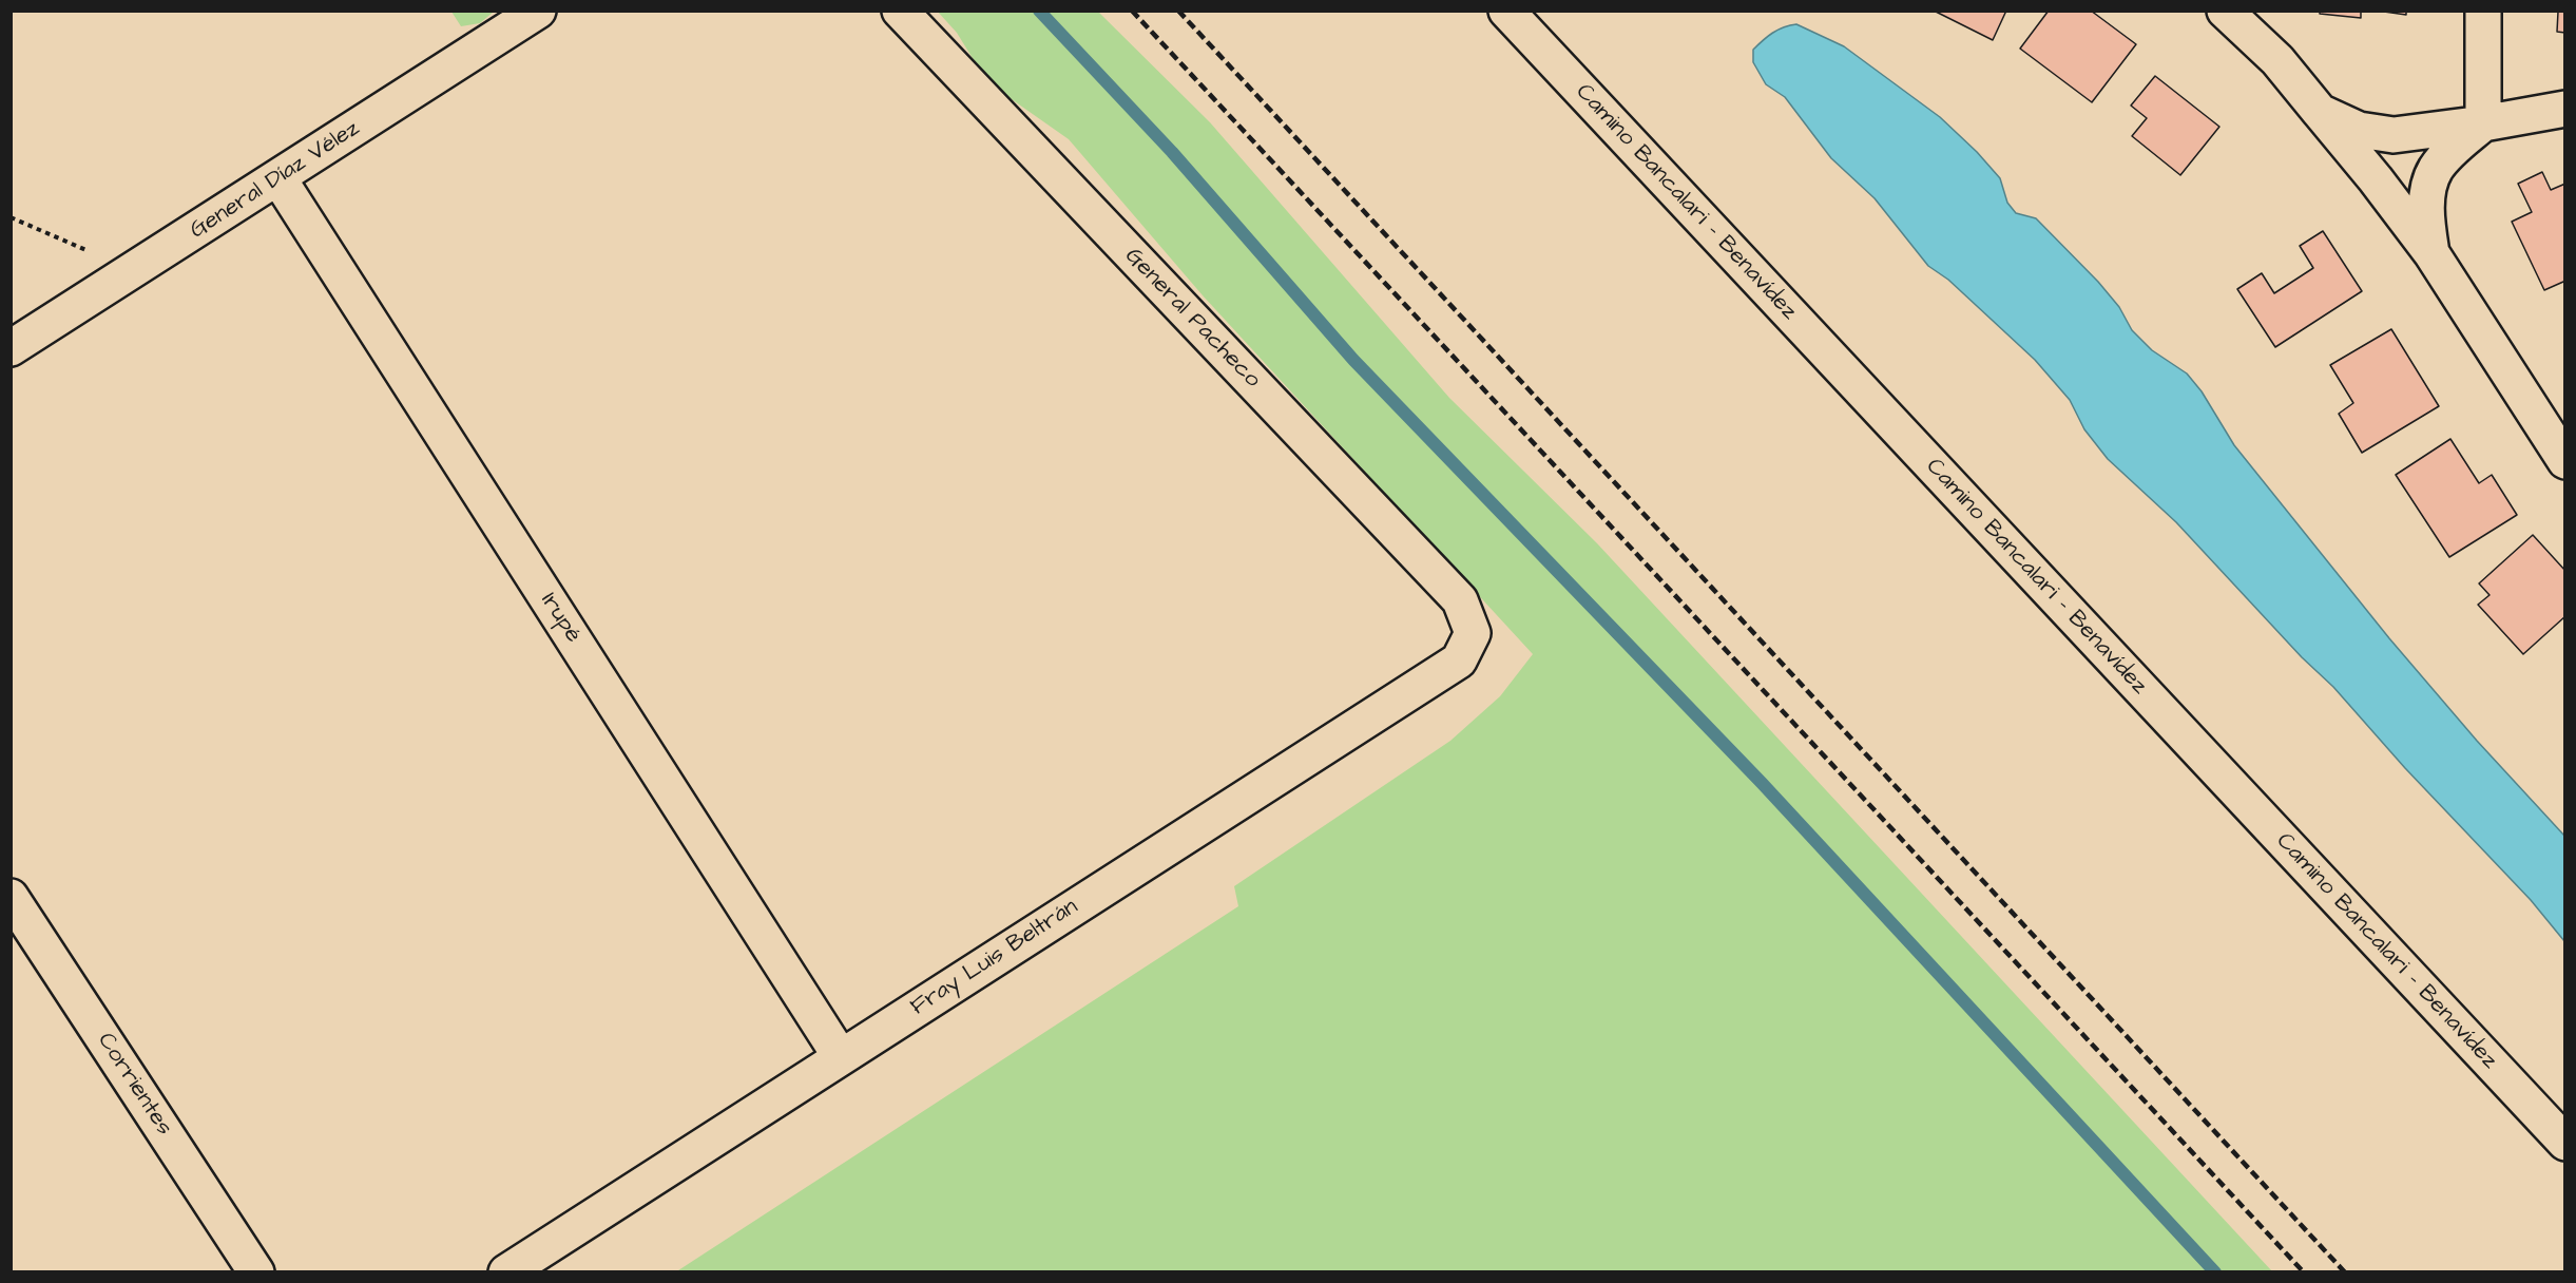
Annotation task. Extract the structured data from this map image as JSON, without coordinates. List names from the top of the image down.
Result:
{
  "streets": {
    "street": [
      "General Díaz Vélez",
      "Camino Bancalari - Benavídez",
      "General Pacheco",
      "Irupé",
      "Fray Luis Beltrán",
      "Corrientes"
    ]
  },
  "crossings": [
    ["General Díaz Vélez", "Irupé"],
    ["General Pacheco", "Fray Luis Beltrán"],
    ["Irupé", "Fray Luis Beltrán"]
  ]
}
